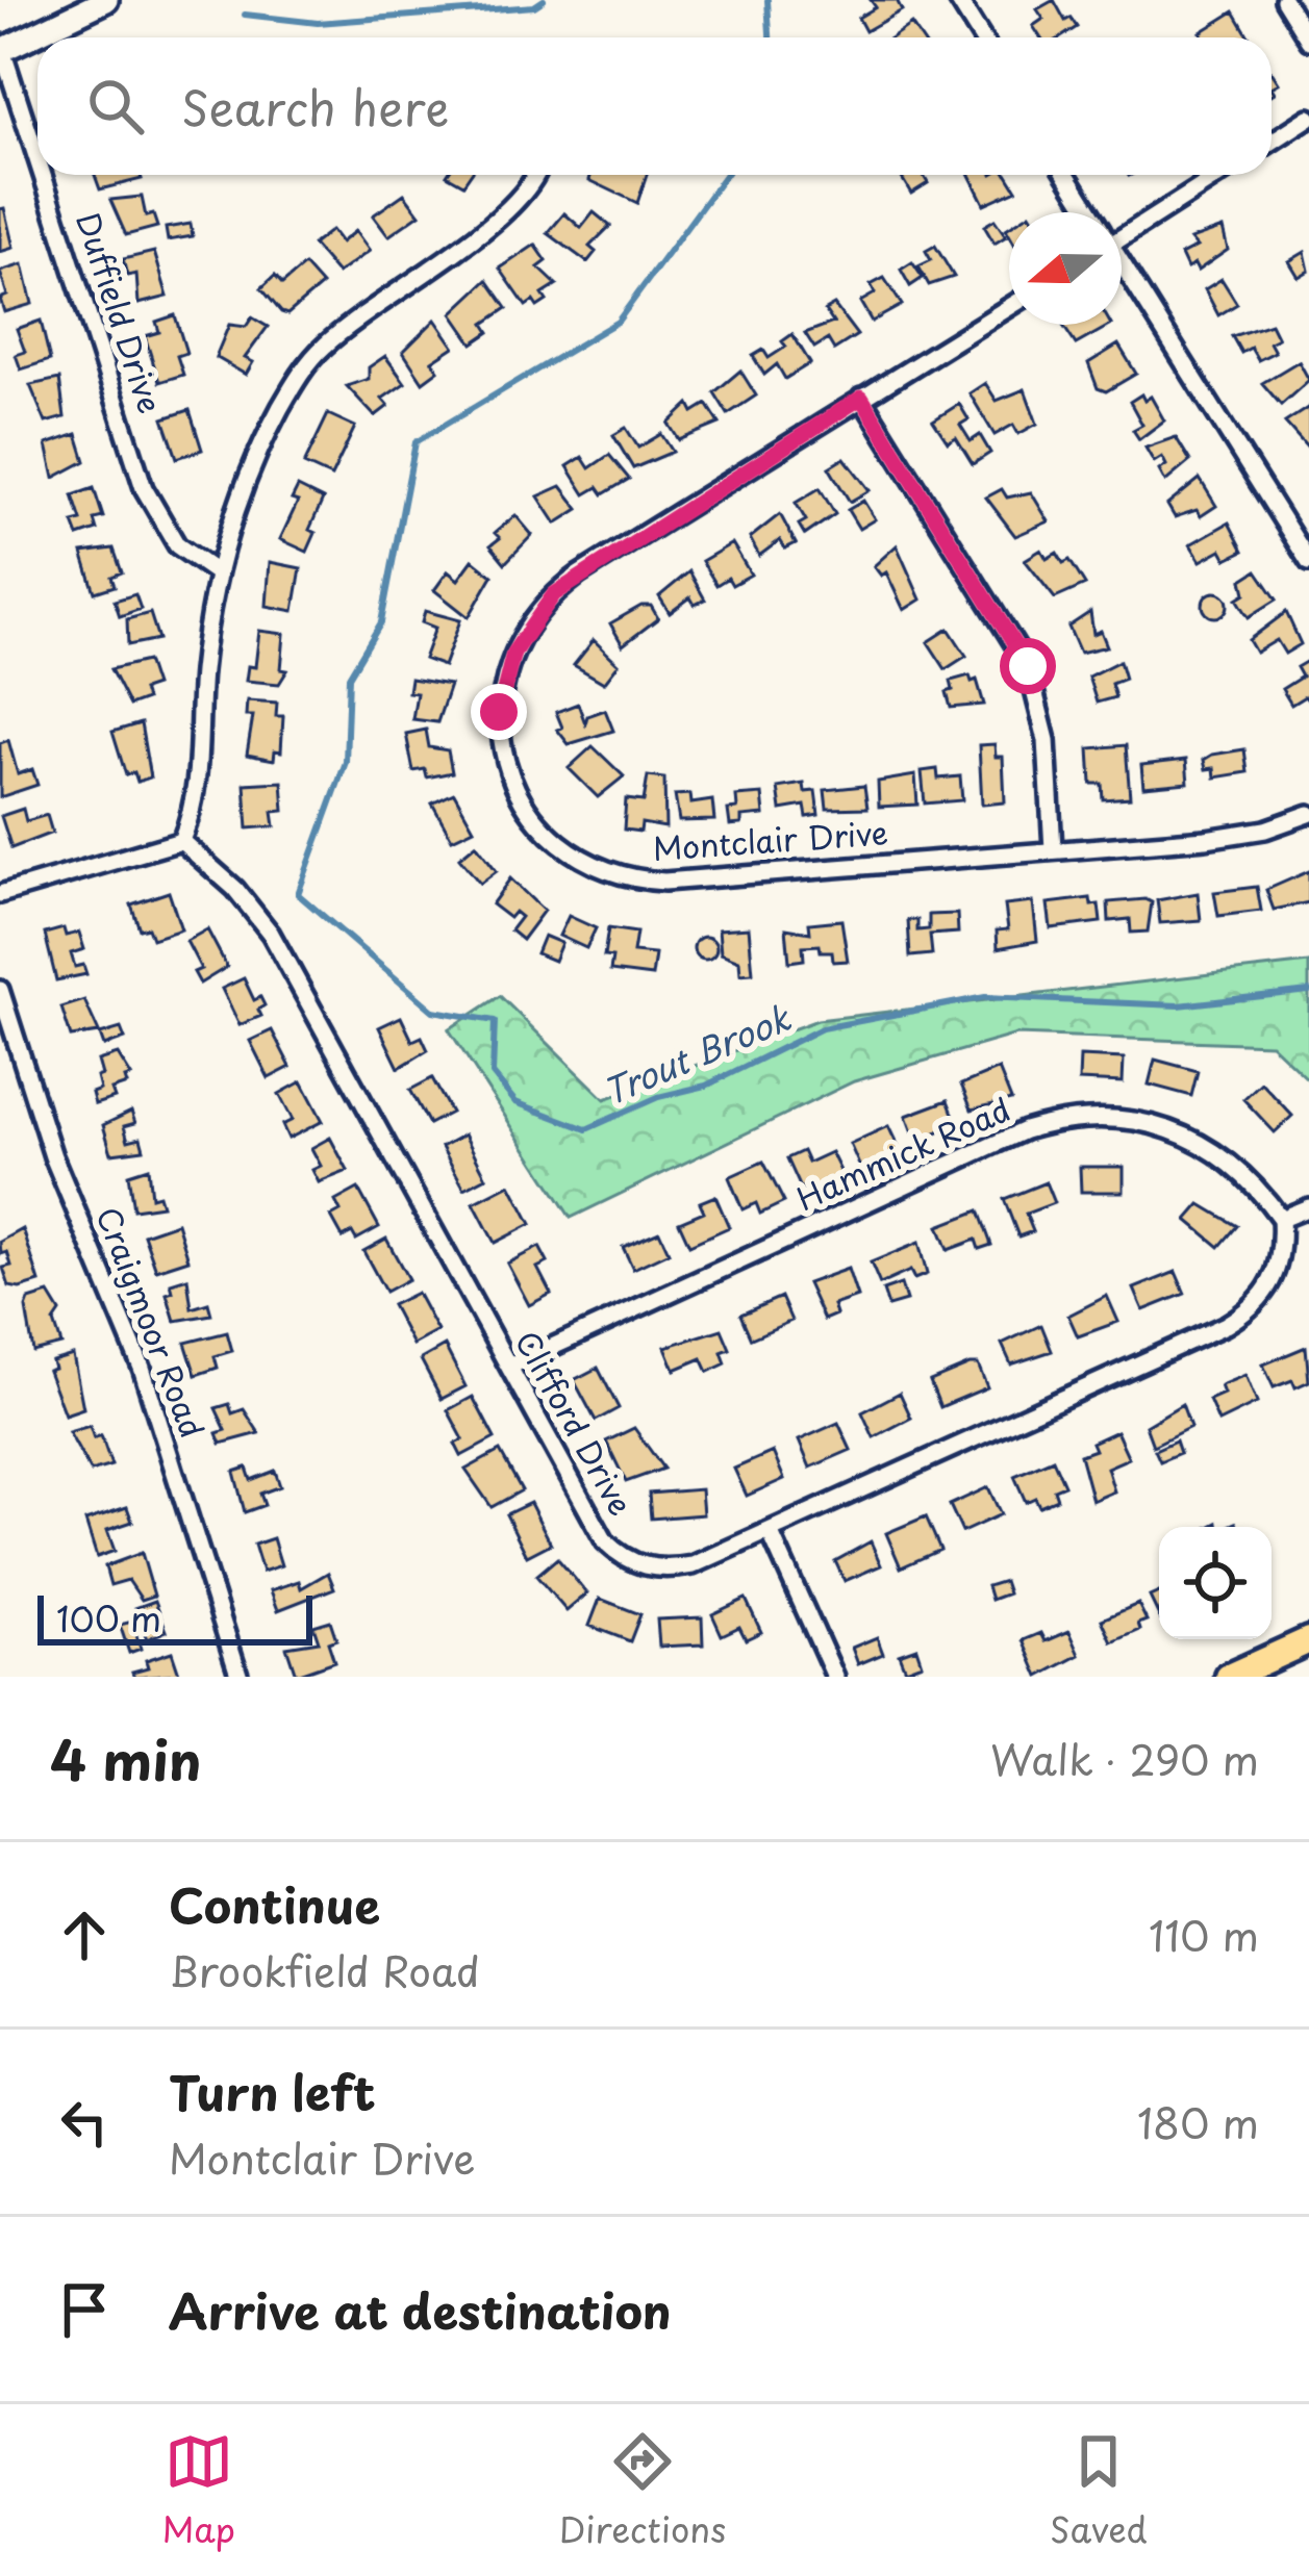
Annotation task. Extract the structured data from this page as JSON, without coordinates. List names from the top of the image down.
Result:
{
  "streets": {
    "street": [
      "Duffield Drive",
      "Montclair Drive",
      "Hammick Road",
      "Craigmoor Road",
      "Clifford Drive"
    ]
  },
  "crossings": [
    ["Hammick Road", "Clifford Drive"]
  ],
  "water": ["Trout Brook"],
  "scale_bar": "100 m",
  "north": "left",
  "page": {
    "search": "Search here",
    "scale": "100 m",
    "heading": ["4 min", "Walk · 290 m"],
    "list": [
      ["Continue", "Brookfield Road", "110 m"],
      ["Turn left", "Montclair Drive", "180 m"],
      "Arrive at destination"
    ],
    "nav": ["Map", "Directions", "Saved"]
  }
}
